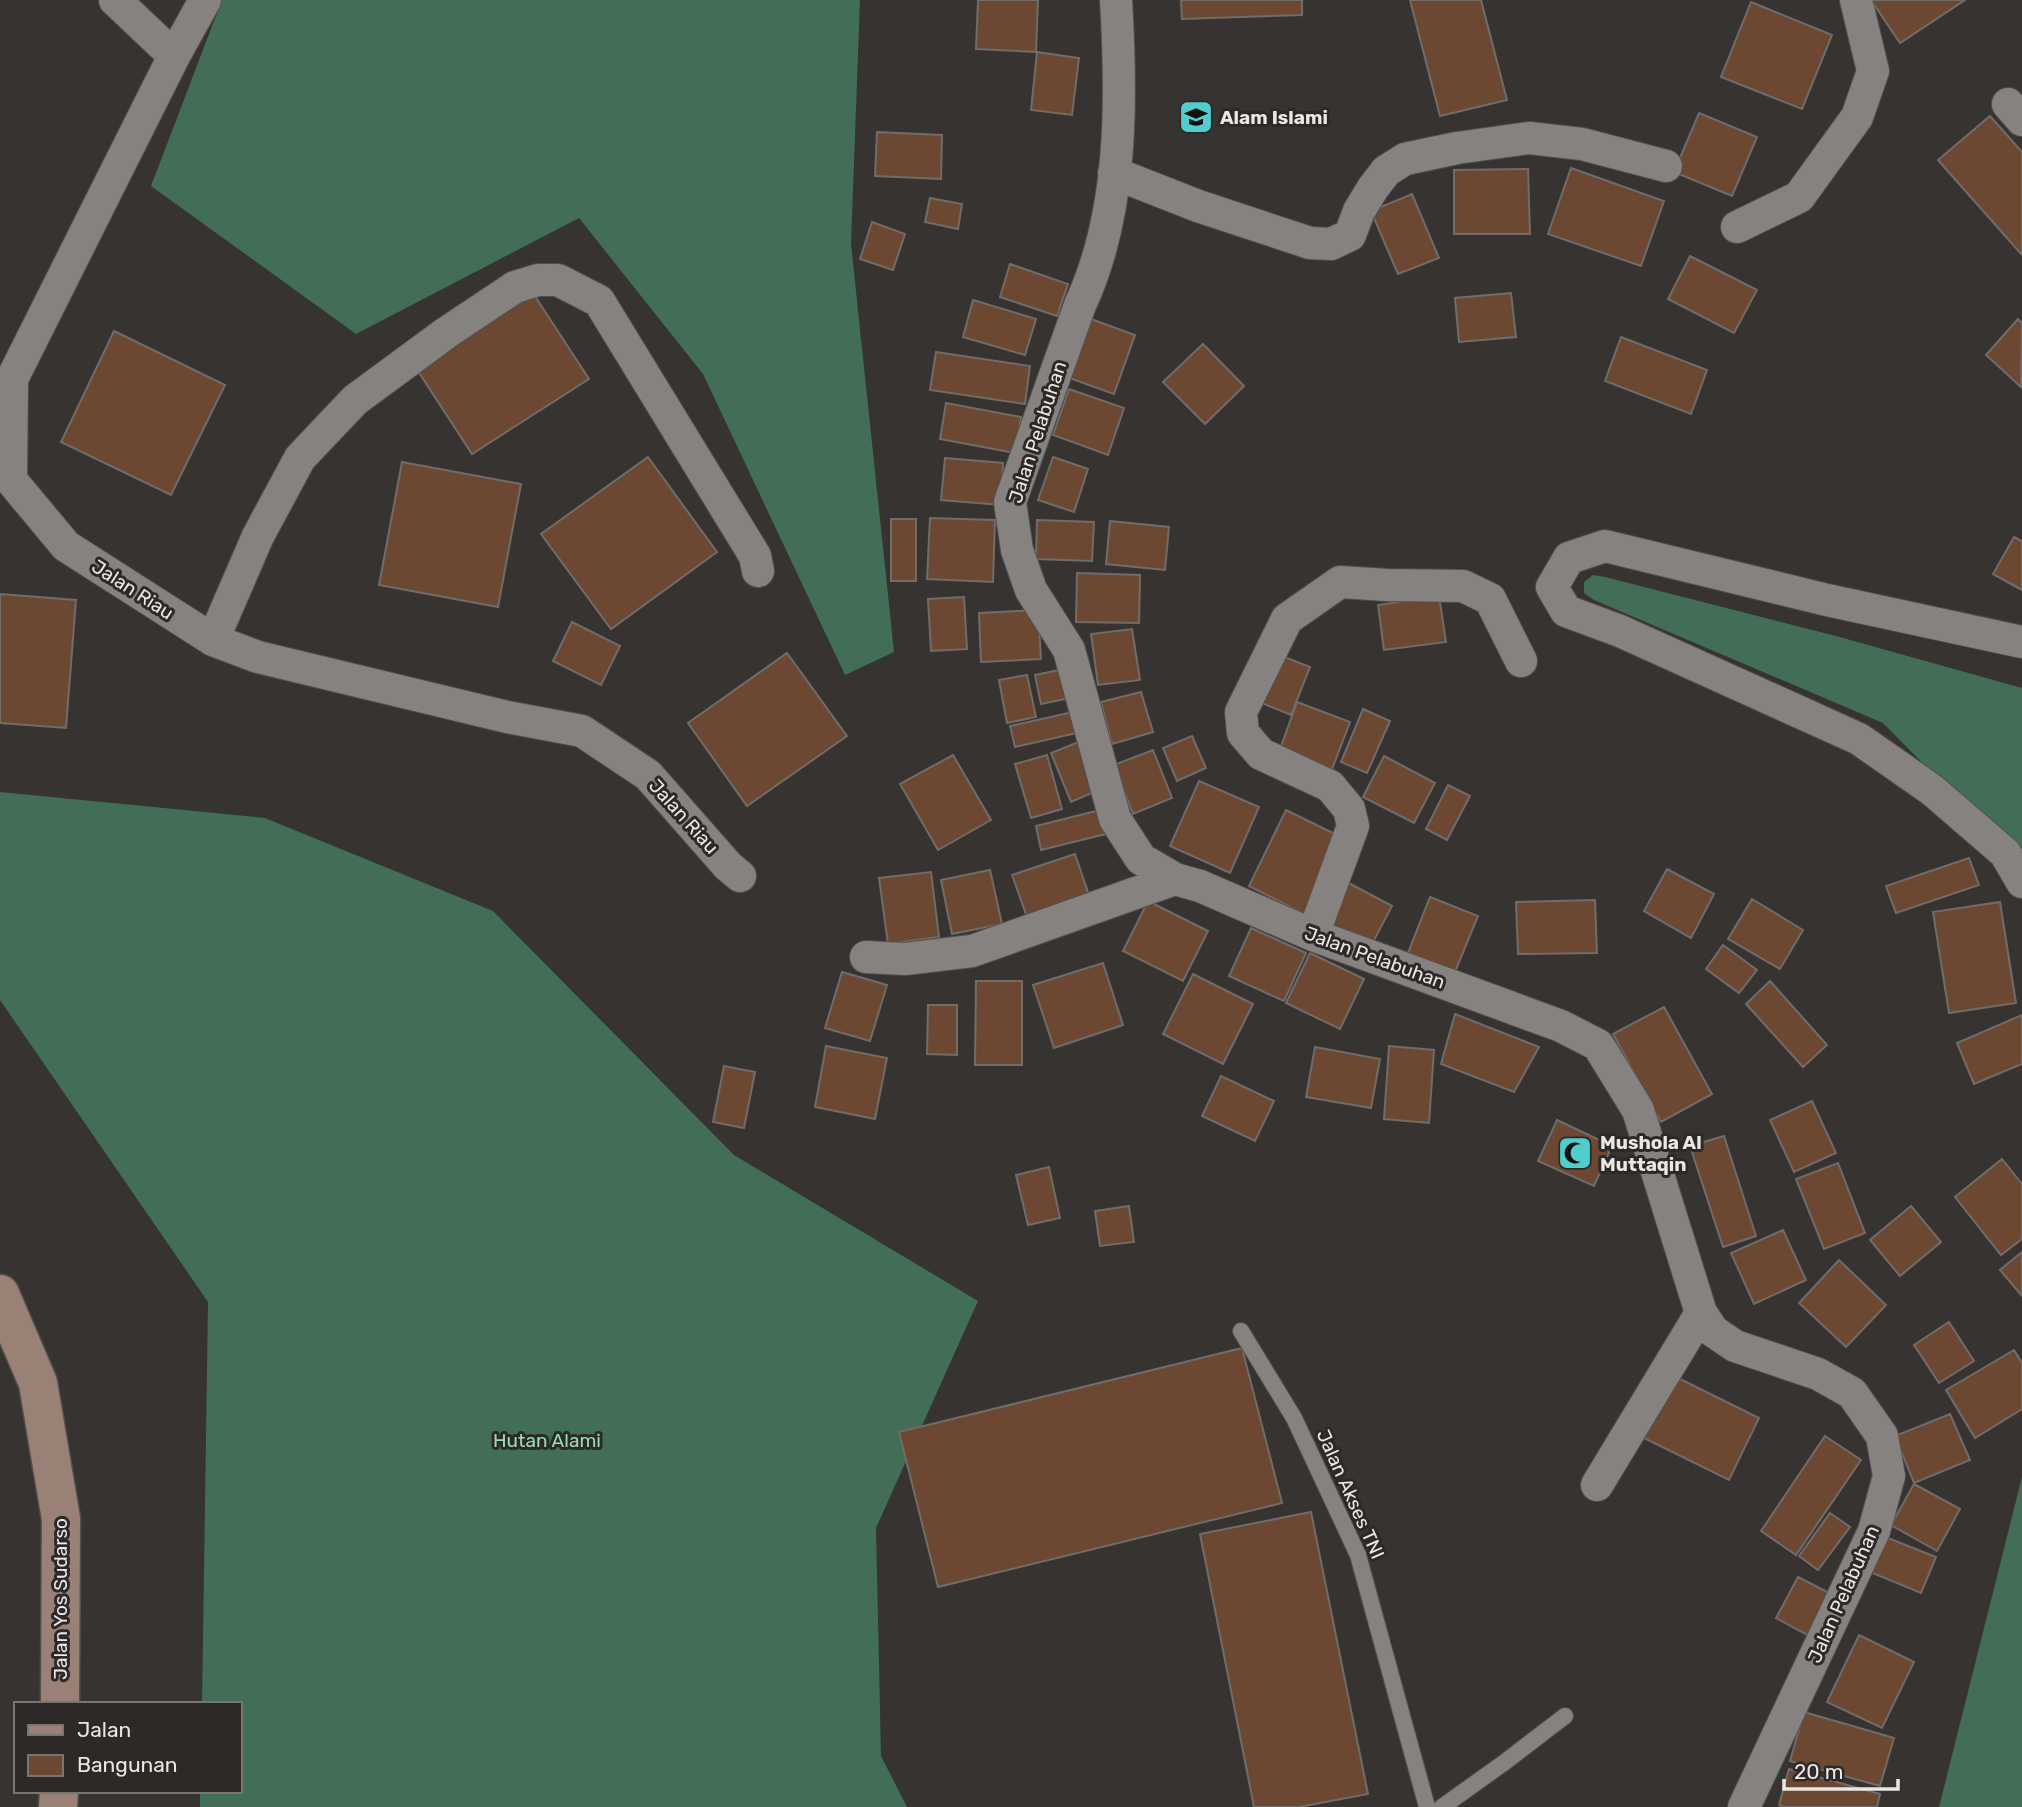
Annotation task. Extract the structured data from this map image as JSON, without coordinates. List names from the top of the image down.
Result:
{
  "streets": {
    "main road": ["Jalan Yos Sudarso"],
    "street": ["Jalan Pelabuhan", "Jalan Riau"],
    "lane": ["Jalan Akses TNI"]
  },
  "parks": ["Hutan Alami"],
  "places": {
    "school or university": ["Alam Islami"],
    "mosque": ["Mushola Al Muttaqin"]
  },
  "legend": ["Jalan", "Bangunan"],
  "scale_bar": "20 m"
}
